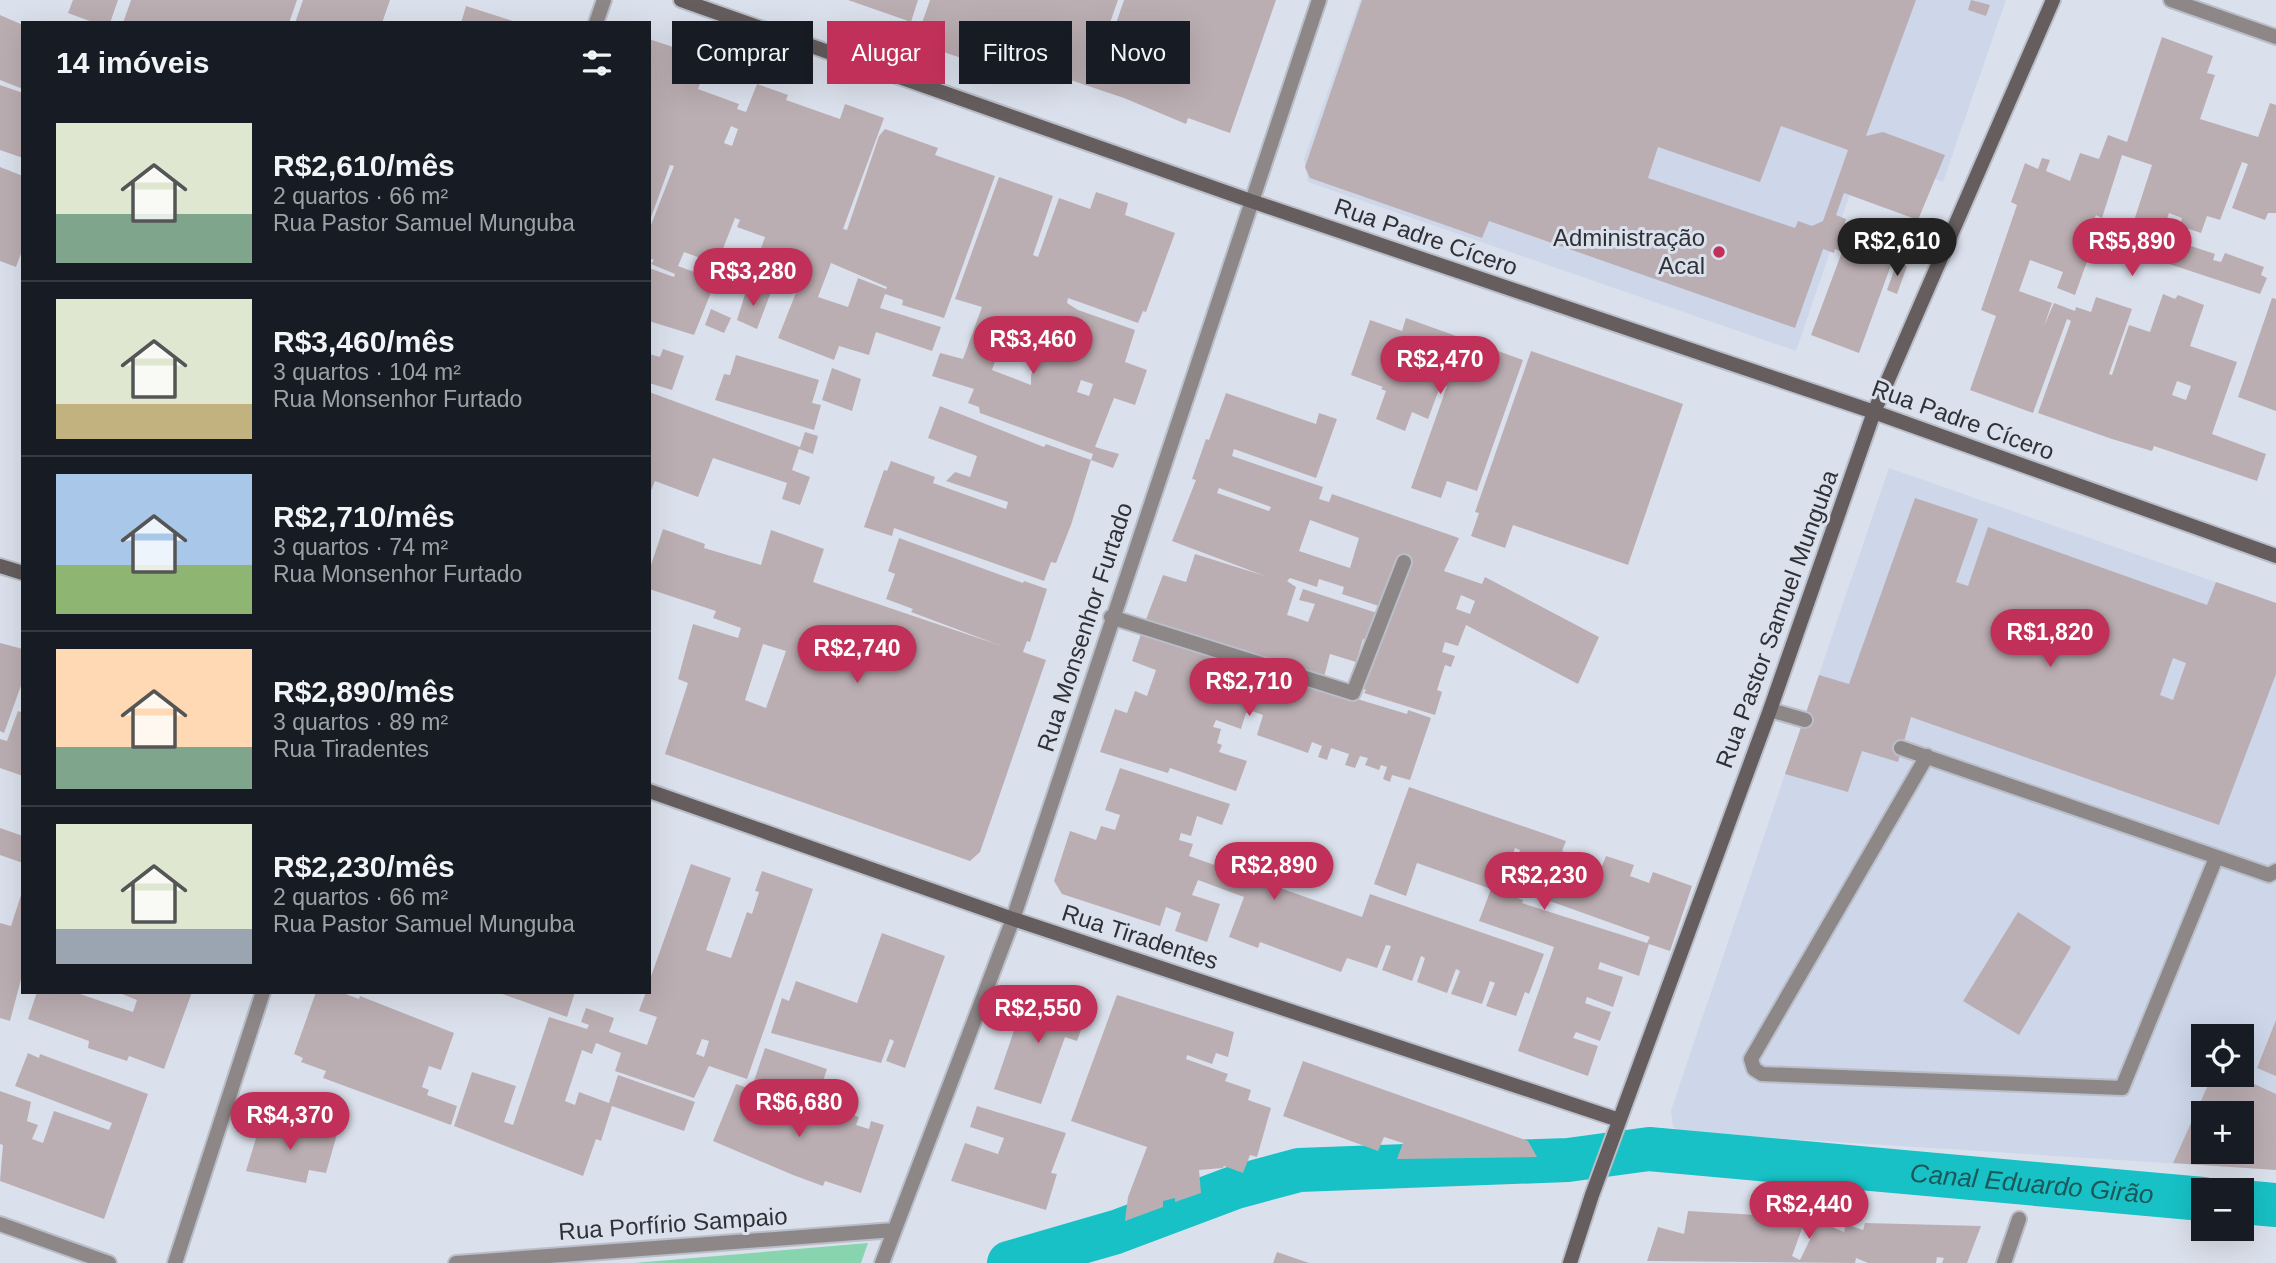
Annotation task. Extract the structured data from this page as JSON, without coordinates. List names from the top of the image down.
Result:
{
  "streets": {
    "street": [
      "Rua Padre Cícero",
      "Rua Pastor Samuel Munguba",
      "Rua Monsenhor Furtado",
      "Rua Tiradentes",
      "Rua Porfírio Sampaio"
    ]
  },
  "crossings": [
    ["Rua Padre Cícero", "Rua Pastor Samuel Munguba"],
    ["Rua Padre Cícero", "Rua Monsenhor Furtado"],
    ["Rua Pastor Samuel Munguba", "Rua Tiradentes"],
    ["Rua Monsenhor Furtado", "Rua Tiradentes"],
    ["Rua Monsenhor Furtado", "Rua Porfírio Sampaio"]
  ],
  "water": ["Canal Eduardo Girão"],
  "places": ["Administração Acal"],
  "page": {
    "chip": [
      "Comprar",
      "Alugar",
      "Filtros",
      "Novo"
    ],
    "heading": "14 imóveis",
    "list": [
      {
        "name": "R$2,610/mês",
        "note": "2 quartos · 66 m² · Rua Pastor Samuel Munguba"
      },
      {
        "name": "R$3,460/mês",
        "note": "3 quartos · 104 m² · Rua Monsenhor Furtado"
      },
      {
        "name": "R$2,710/mês",
        "note": "3 quartos · 74 m² · Rua Monsenhor Furtado"
      },
      {
        "name": "R$2,890/mês",
        "note": "3 quartos · 89 m² · Rua Tiradentes"
      },
      {
        "name": "R$2,230/mês",
        "note": "2 quartos · 66 m² · Rua Pastor Samuel Munguba"
      }
    ],
    "price": [
      "R$2,610",
      "R$5,890",
      "R$3,280",
      "R$3,460",
      "R$2,470",
      "R$1,820",
      "R$2,740",
      "R$2,710",
      "R$2,890",
      "R$2,230",
      "R$2,550",
      "R$6,680",
      "R$4,370",
      "R$2,440"
    ],
    "map_buttons": ["+", "−"]
  }
}
